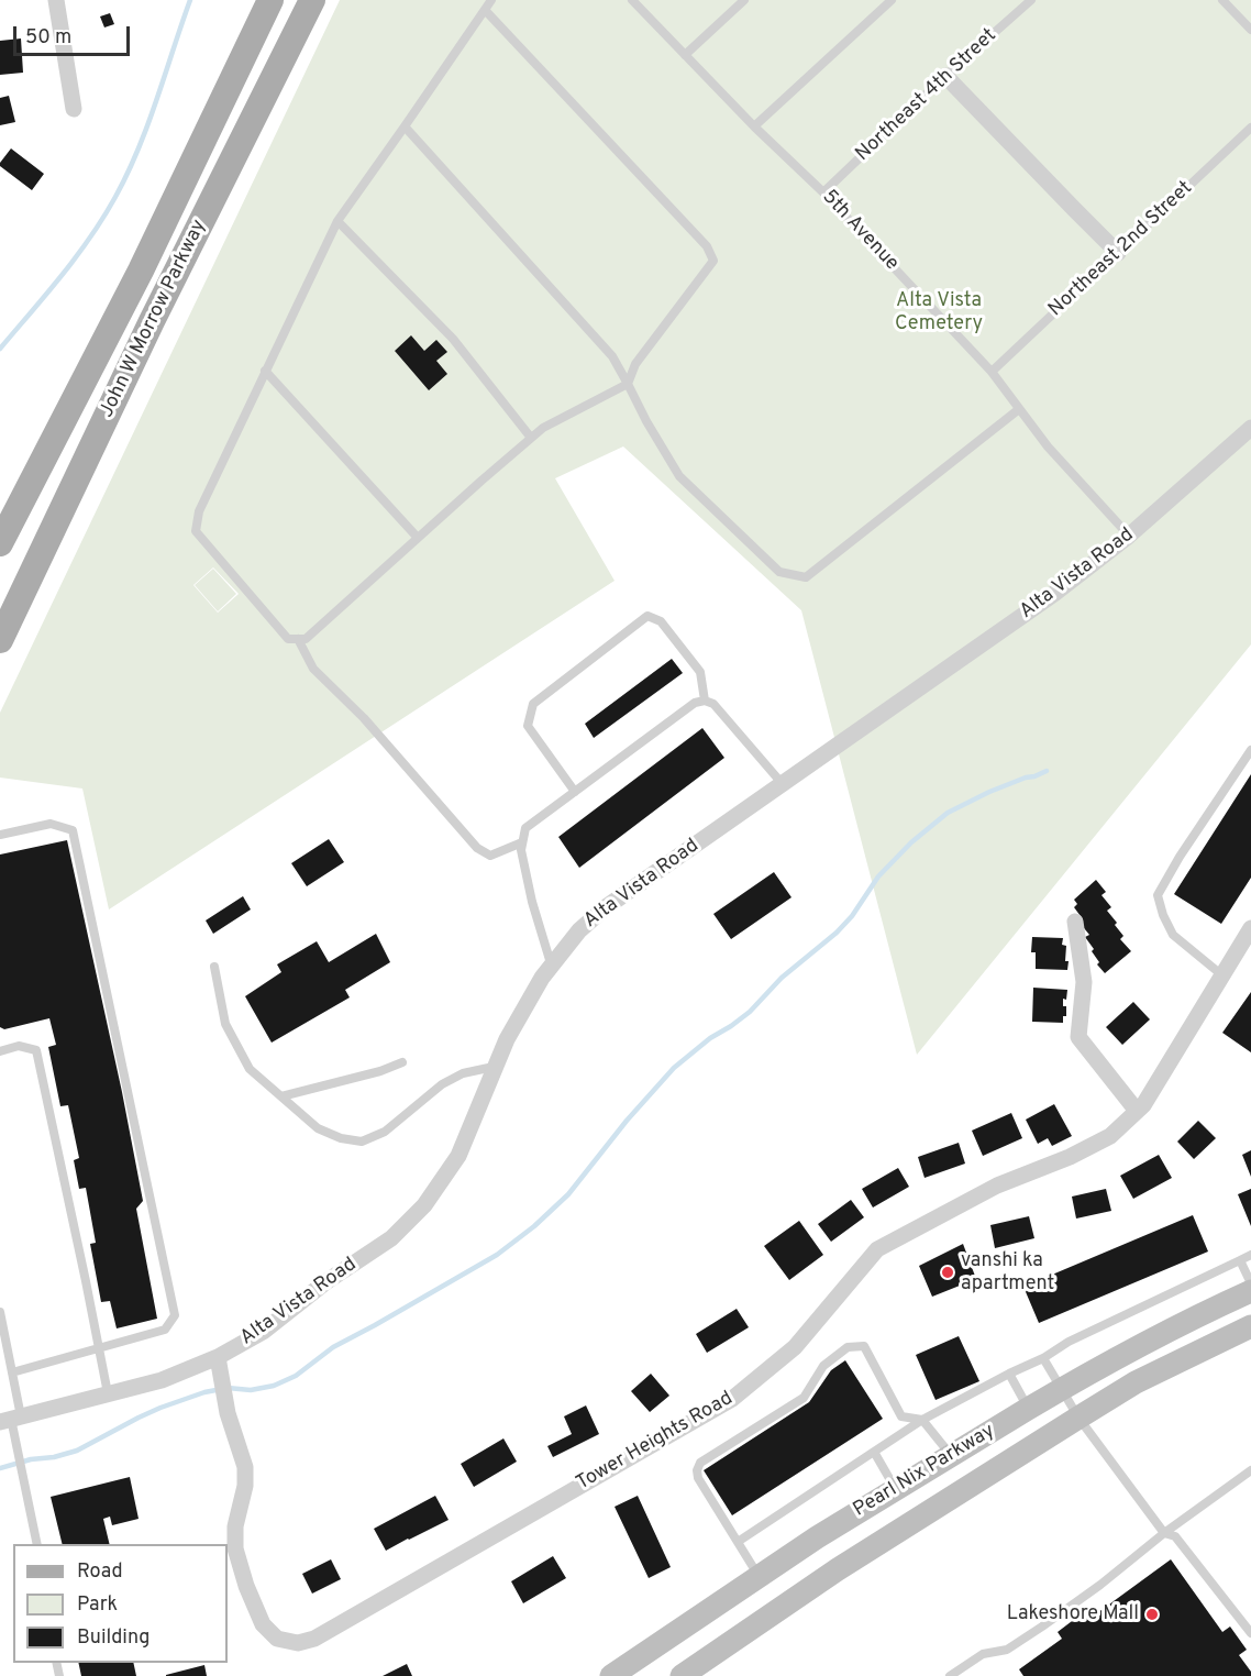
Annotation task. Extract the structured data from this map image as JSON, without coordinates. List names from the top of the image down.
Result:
{
  "streets": {
    "main road": ["John W Morrow Parkway", "Pearl Nix Parkway"],
    "street": ["Alta Vista Road", "Tower Heights Road"],
    "lane": ["Northeast 4th Street", "5th Avenue", "Northeast 2nd Street"]
  },
  "crossings": [
    ["Northeast 4th Street", "5th Avenue"],
    ["5th Avenue", "Northeast 2nd Street"],
    ["5th Avenue", "Alta Vista Road"],
    ["Alta Vista Road", "Tower Heights Road"]
  ],
  "parks": ["Alta Vista Cemetery"],
  "places": ["vanshi ka apartment", "Lakeshore Mall"],
  "legend": ["Road", "Park", "Building"],
  "scale_bar": "50 m"
}
